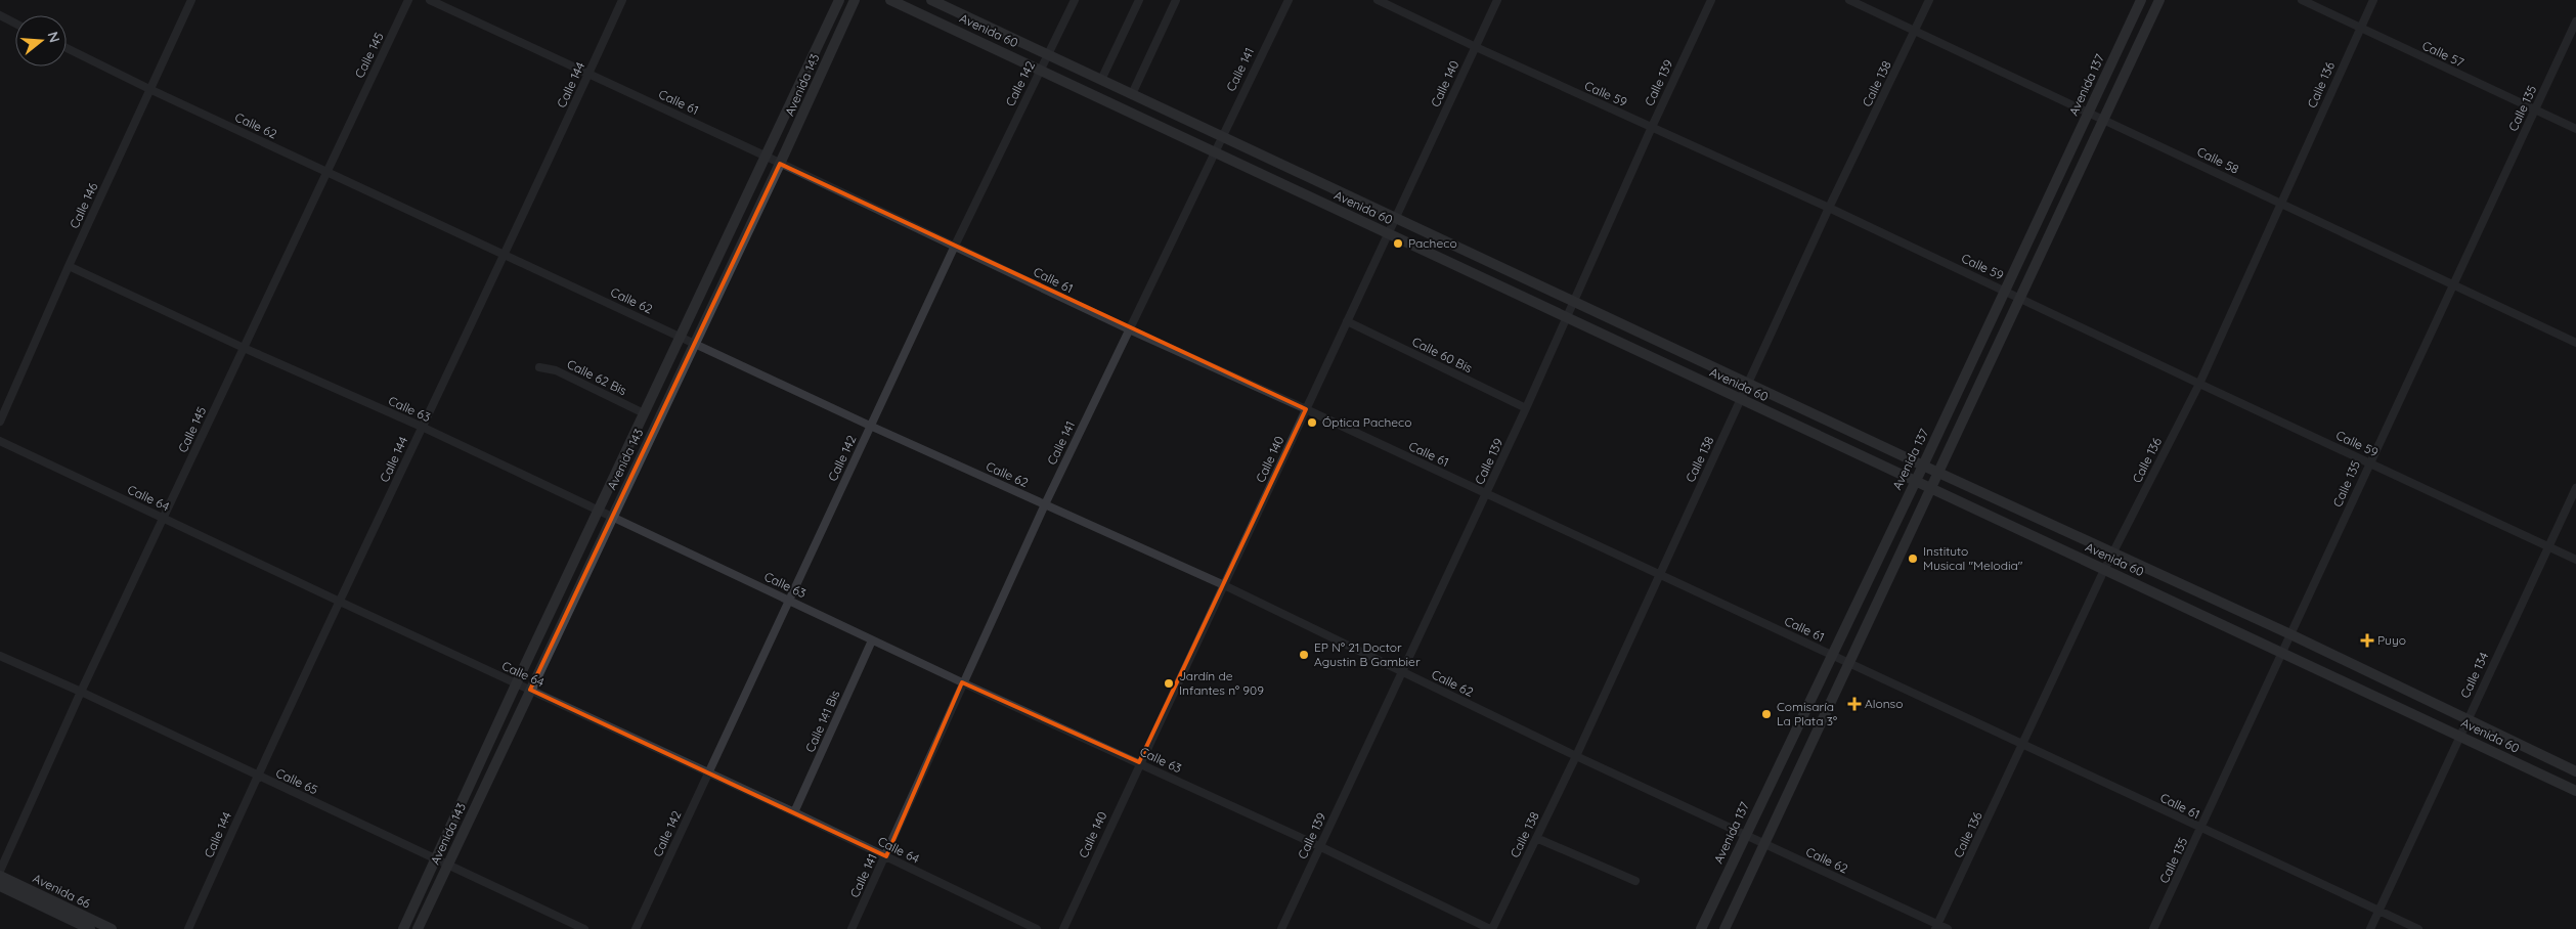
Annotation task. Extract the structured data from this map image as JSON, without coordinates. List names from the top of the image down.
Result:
{
  "streets": {
    "main road": [
      "Avenida 60",
      "Avenida 143",
      "Avenida 137",
      "Avenida 66"
    ],
    "street": [
      "Calle 57",
      "Calle 145",
      "Calle 141",
      "Calle 139",
      "Calle 142",
      "Calle 140",
      "Calle 138",
      "Calle 144",
      "Calle 136",
      "Calle 59",
      "Calle 61",
      "Calle 135",
      "Calle 62",
      "Calle 58",
      "Calle 146",
      "Calle 60 Bis",
      "Calle 62 Bis",
      "Calle 63",
      "Calle 64",
      "Calle 134",
      "Calle 141 Bis",
      "Calle 65"
    ]
  },
  "crossings": [
    ["Avenida 60", "Calle 141"],
    ["Avenida 60", "Calle 139"],
    ["Avenida 60", "Calle 142"],
    ["Avenida 60", "Calle 140"],
    ["Avenida 60", "Calle 138"],
    ["Avenida 60", "Avenida 137"],
    ["Avenida 60", "Calle 136"],
    ["Avenida 60", "Calle 135"],
    ["Avenida 60", "Calle 134"],
    ["Calle 57", "Calle 136"],
    ["Calle 57", "Calle 135"],
    ["Calle 145", "Calle 62"],
    ["Calle 145", "Calle 63"],
    ["Calle 145", "Calle 64"],
    ["Calle 145", "Calle 65"],
    ["Calle 141", "Calle 61"],
    ["Calle 141", "Calle 62"],
    ["Calle 141", "Calle 63"],
    ["Calle 141", "Calle 64"],
    ["Calle 139", "Calle 59"],
    ["Calle 139", "Calle 61"],
    ["Calle 139", "Calle 62"],
    ["Calle 139", "Calle 60 Bis"],
    ["Calle 139", "Calle 63"],
    ["Calle 142", "Calle 61"],
    ["Calle 142", "Calle 62"],
    ["Calle 142", "Calle 63"],
    ["Calle 142", "Calle 64"],
    ["Calle 140", "Calle 59"],
    ["Calle 140", "Calle 61"],
    ["Calle 140", "Calle 62"],
    ["Calle 140", "Calle 60 Bis"],
    ["Calle 140", "Calle 63"],
    ["Calle 138", "Calle 59"],
    ["Calle 138", "Calle 61"],
    ["Calle 138", "Calle 62"],
    ["Calle 138", "Calle 58"],
    ["Calle 138", "Calle 63"],
    ["Calle 144", "Calle 61"],
    ["Calle 144", "Calle 62"],
    ["Calle 144", "Calle 63"],
    ["Calle 144", "Calle 64"],
    ["Calle 144", "Calle 65"],
    ["Avenida 143", "Calle 61"],
    ["Avenida 143", "Calle 62"],
    ["Avenida 143", "Calle 62 Bis"],
    ["Avenida 143", "Calle 63"],
    ["Avenida 143", "Calle 64"],
    ["Avenida 143", "Calle 65"],
    ["Avenida 137", "Calle 59"],
    ["Avenida 137", "Calle 61"],
    ["Avenida 137", "Calle 62"],
    ["Avenida 137", "Calle 58"],
    ["Calle 136", "Calle 59"],
    ["Calle 136", "Calle 61"],
    ["Calle 136", "Calle 62"],
    ["Calle 136", "Calle 58"],
    ["Calle 59", "Calle 135"],
    ["Calle 59", "Calle 134"],
    ["Calle 61", "Calle 135"],
    ["Calle 61", "Calle 134"],
    ["Calle 135", "Calle 58"],
    ["Calle 62", "Calle 146"],
    ["Calle 146", "Calle 63"],
    ["Calle 63", "Calle 141 Bis"],
    ["Calle 64", "Calle 141 Bis"]
  ],
  "places": {
    "other": [
      "Pacheco",
      "Óptica Pacheco",
      "Instituto Musical \"Melodia\"",
      "EP N° 21 Doctor Agustin B Gambier",
      "Jardín de Infantes n° 909",
      "Comisaría La Plata 3°"
    ],
    "health": ["Puyo", "Alonso"]
  },
  "north": "right"
}
